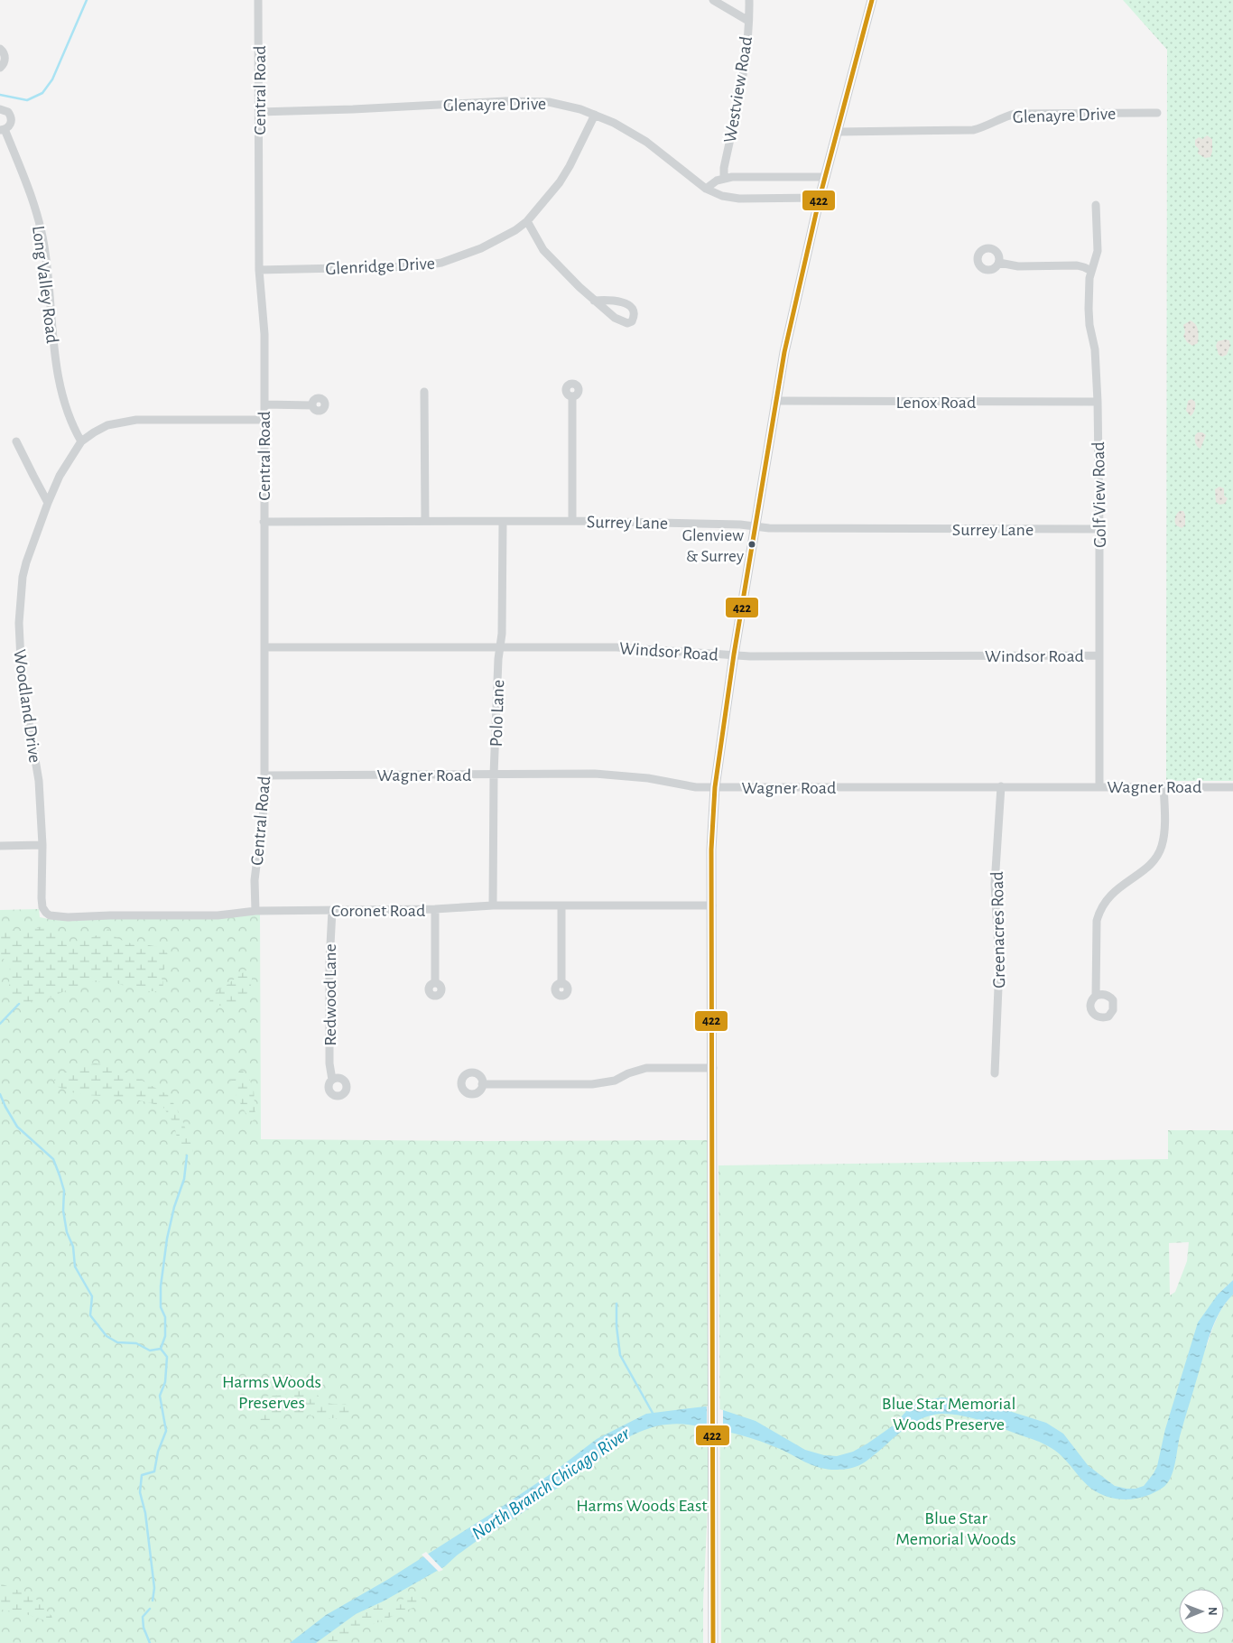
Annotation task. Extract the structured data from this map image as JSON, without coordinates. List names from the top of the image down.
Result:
{
  "streets": {
    "street": [
      "Westview Road",
      "Central Road",
      "Glenayre Drive",
      "Glenridge Drive",
      "Long Valley Road",
      "Lenox Road",
      "Golf View Road",
      "Surrey Lane",
      "Windsor Road",
      "Woodland Drive",
      "Polo Lane",
      "Wagner Road",
      "Coronet Road",
      "Greenacres Road",
      "Redwood Lane"
    ]
  },
  "crossings": [
    ["Central Road", "Glenayre Drive"],
    ["Central Road", "Glenridge Drive"],
    ["Central Road", "Surrey Lane"],
    ["Central Road", "Windsor Road"],
    ["Central Road", "Woodland Drive"],
    ["Central Road", "Wagner Road"],
    ["Central Road", "Coronet Road"],
    ["Glenayre Drive", "Glenridge Drive"],
    ["Long Valley Road", "Woodland Drive"],
    ["Lenox Road", "Golf View Road"],
    ["Golf View Road", "Surrey Lane"],
    ["Golf View Road", "Windsor Road"],
    ["Golf View Road", "Wagner Road"],
    ["Surrey Lane", "Polo Lane"],
    ["Windsor Road", "Polo Lane"],
    ["Woodland Drive", "Coronet Road"],
    ["Polo Lane", "Wagner Road"],
    ["Polo Lane", "Coronet Road"],
    ["Wagner Road", "Greenacres Road"],
    ["Coronet Road", "Redwood Lane"]
  ],
  "water": ["North Branch Chicago River"],
  "parks": [
    "Harms Woods Preserves",
    "Blue Star Memorial Woods Preserve",
    "Harms Woods East",
    "Blue Star Memorial Woods"
  ],
  "places": ["Glenview & Surrey"],
  "lines": ["transit line 422"],
  "north": "right"
}
